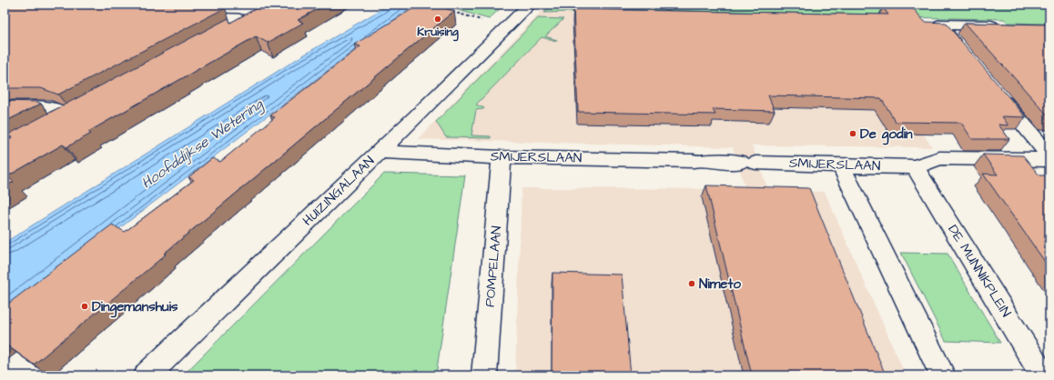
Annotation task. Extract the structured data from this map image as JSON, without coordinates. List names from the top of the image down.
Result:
{
  "streets": {
    "street": [
      "SMIJERSLAAN",
      "HUIZINGALAAN",
      "POMPELAAN",
      "DE MUNNIKPLEIN"
    ]
  },
  "crossings": [
    ["SMIJERSLAAN", "HUIZINGALAAN"],
    ["SMIJERSLAAN", "POMPELAAN"],
    ["SMIJERSLAAN", "DE MUNNIKPLEIN"]
  ],
  "water": ["Hoofddijkse Wetering"],
  "places": [
    "Kruising",
    "De godin",
    "Nimeto",
    "Dingemanshuis"
  ]
}
